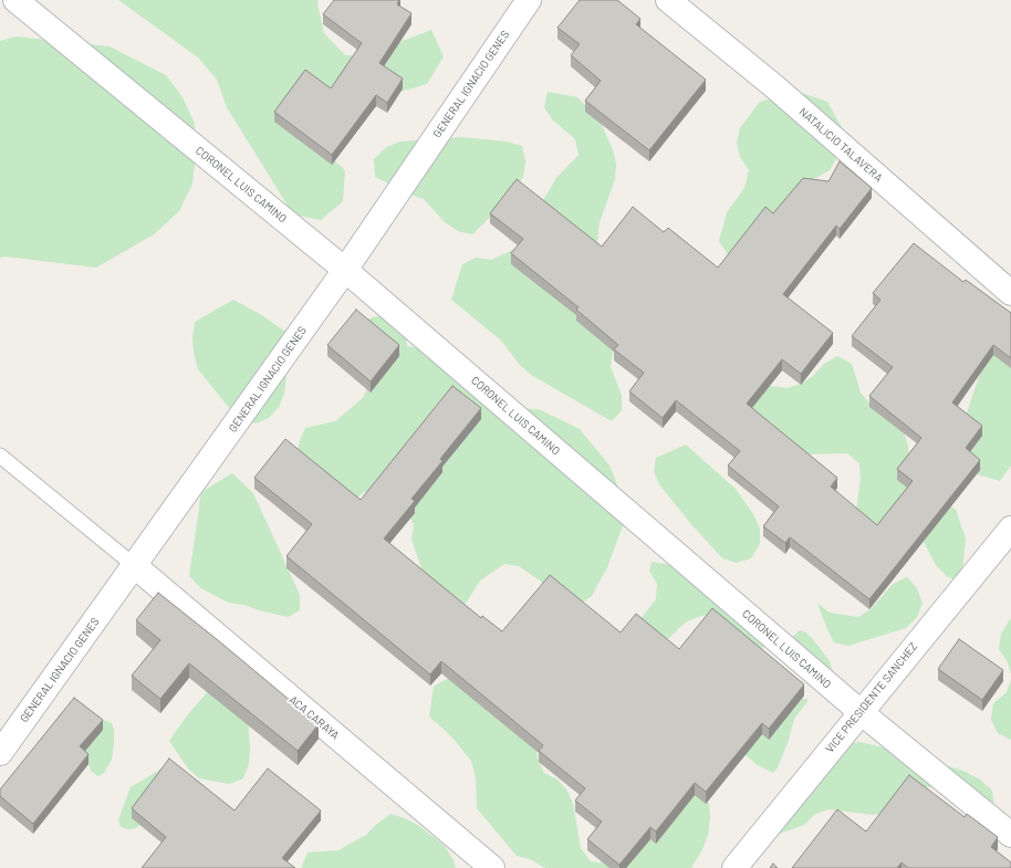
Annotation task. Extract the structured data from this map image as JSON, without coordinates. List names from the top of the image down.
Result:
{
  "streets": {
    "street": [
      "GENERAL IGNACIO GENES",
      "NATALICIO TALAVERA",
      "CORONEL LUIS CAMINO",
      "VICE PRESIDENTE SANCHEZ",
      "ACA CARAYA"
    ]
  },
  "crossings": [
    ["GENERAL IGNACIO GENES", "CORONEL LUIS CAMINO"],
    ["GENERAL IGNACIO GENES", "ACA CARAYA"],
    ["CORONEL LUIS CAMINO", "VICE PRESIDENTE SANCHEZ"]
  ]
}
